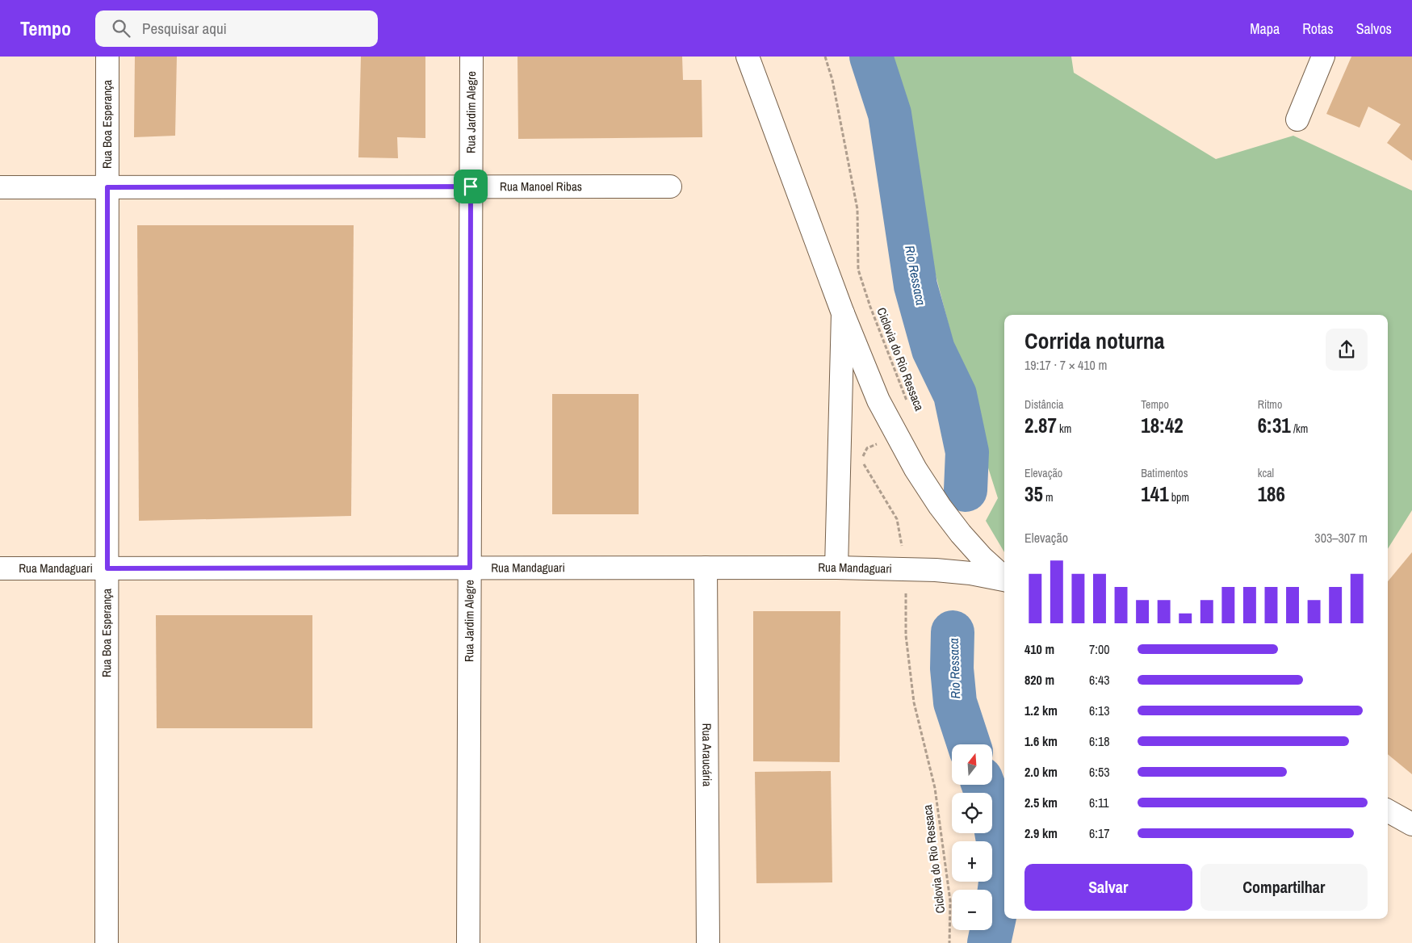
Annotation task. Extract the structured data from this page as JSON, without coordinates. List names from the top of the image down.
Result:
{
  "streets": {
    "street": [
      "Rua Jardim Alegre",
      "Rua Boa Esperança",
      "Rua Manoel Ribas",
      "Rua Mandaguari",
      "Rua Araucária"
    ],
    "path": ["Ciclovia do Rio Ressaca"]
  },
  "crossings": [
    ["Rua Jardim Alegre", "Rua Manoel Ribas"],
    ["Rua Jardim Alegre", "Rua Mandaguari"],
    ["Rua Boa Esperança", "Rua Manoel Ribas"],
    ["Rua Boa Esperança", "Rua Mandaguari"],
    ["Ciclovia do Rio Ressaca", "Rua Mandaguari"],
    ["Rua Mandaguari", "Rua Araucária"]
  ],
  "water": ["Rio Ressaca"],
  "north": "top",
  "page": {
    "header": "Tempo",
    "search": "Pesquisar aqui",
    "nav": ["Mapa", "Rotas", "Salvos"],
    "heading": ["Corrida noturna", "19:17 · 7 × 410 m"],
    "stats": [
      ["Distância", "2.87 km"],
      ["Tempo", "18:42"],
      ["Ritmo", "6:31 /km"],
      ["Elevação", "35 m"],
      ["Batimentos", "141 bpm"],
      ["kcal", "186"]
    ],
    "chart": ["Elevação", "303–307 m"],
    "list": [
      {
        "name": "410 m",
        "note": "7:00"
      },
      {
        "name": "820 m",
        "note": "6:43"
      },
      {
        "name": "1.2 km",
        "note": "6:13"
      },
      {
        "name": "1.6 km",
        "note": "6:18"
      },
      {
        "name": "2.0 km",
        "note": "6:53"
      },
      {
        "name": "2.5 km",
        "note": "6:11"
      },
      {
        "name": "2.9 km",
        "note": "6:17"
      }
    ],
    "map_buttons": ["+", "−"],
    "buttons": ["Salvar", "Compartilhar"]
  }
}
